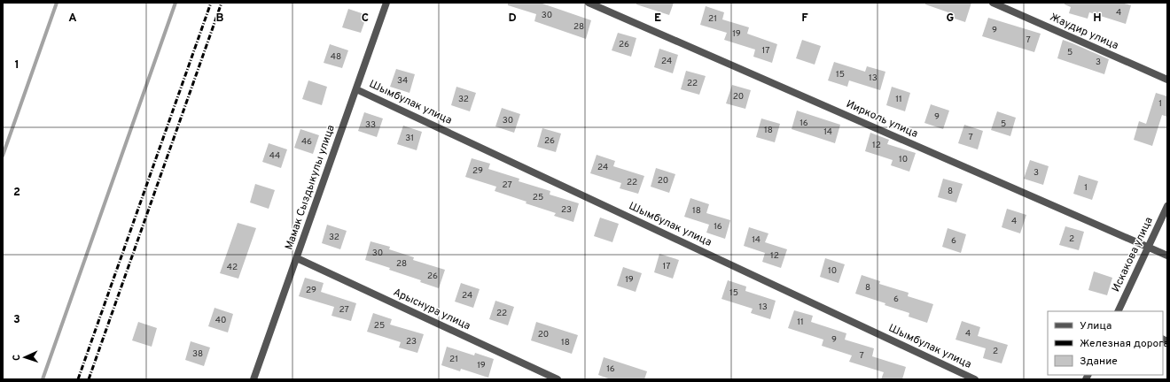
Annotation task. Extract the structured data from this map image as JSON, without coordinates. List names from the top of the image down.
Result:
{
  "streets": {
    "street": [
      "Жаудир улица",
      "Шымбулак улица",
      "Иирколь улица",
      "Мамак Сыздыкулы улица",
      "Искакова улица",
      "Арыснура улица"
    ]
  },
  "crossings": [
    ["Шымбулак улица", "Мамак Сыздыкулы улица"],
    ["Иирколь улица", "Искакова улица"],
    ["Мамак Сыздыкулы улица", "Арыснура улица"]
  ],
  "house_numbers": [
    "4",
    "30",
    "21",
    "28",
    "9",
    "19",
    "7",
    "26",
    "17",
    "5",
    "48",
    "24",
    "3",
    "15",
    "13",
    "34",
    "22",
    "20",
    "32",
    "11",
    "1",
    "9",
    "30",
    "16",
    "5",
    "33",
    "18",
    "14",
    "7",
    "31",
    "26",
    "46",
    "12",
    "44",
    "10",
    "24",
    "29",
    "3",
    "20",
    "22",
    "27",
    "1",
    "8",
    "25",
    "23",
    "18",
    "4",
    "16",
    "32",
    "2",
    "14",
    "6",
    "30",
    "12",
    "28",
    "17",
    "42",
    "10",
    "26",
    "19",
    "8",
    "29",
    "15",
    "24",
    "6",
    "13",
    "27",
    "22",
    "40",
    "11",
    "25",
    "4",
    "20",
    "9",
    "23",
    "18",
    "2",
    "38",
    "7",
    "21",
    "19",
    "16"
  ],
  "legend": ["Улица", "Железная дорога", "Здание"],
  "north": "left",
  "grid": {
    "columns": [
      "A",
      "B",
      "C",
      "D",
      "E",
      "F",
      "G",
      "H"
    ],
    "rows": ["1", "2", "3"]
  }
}
